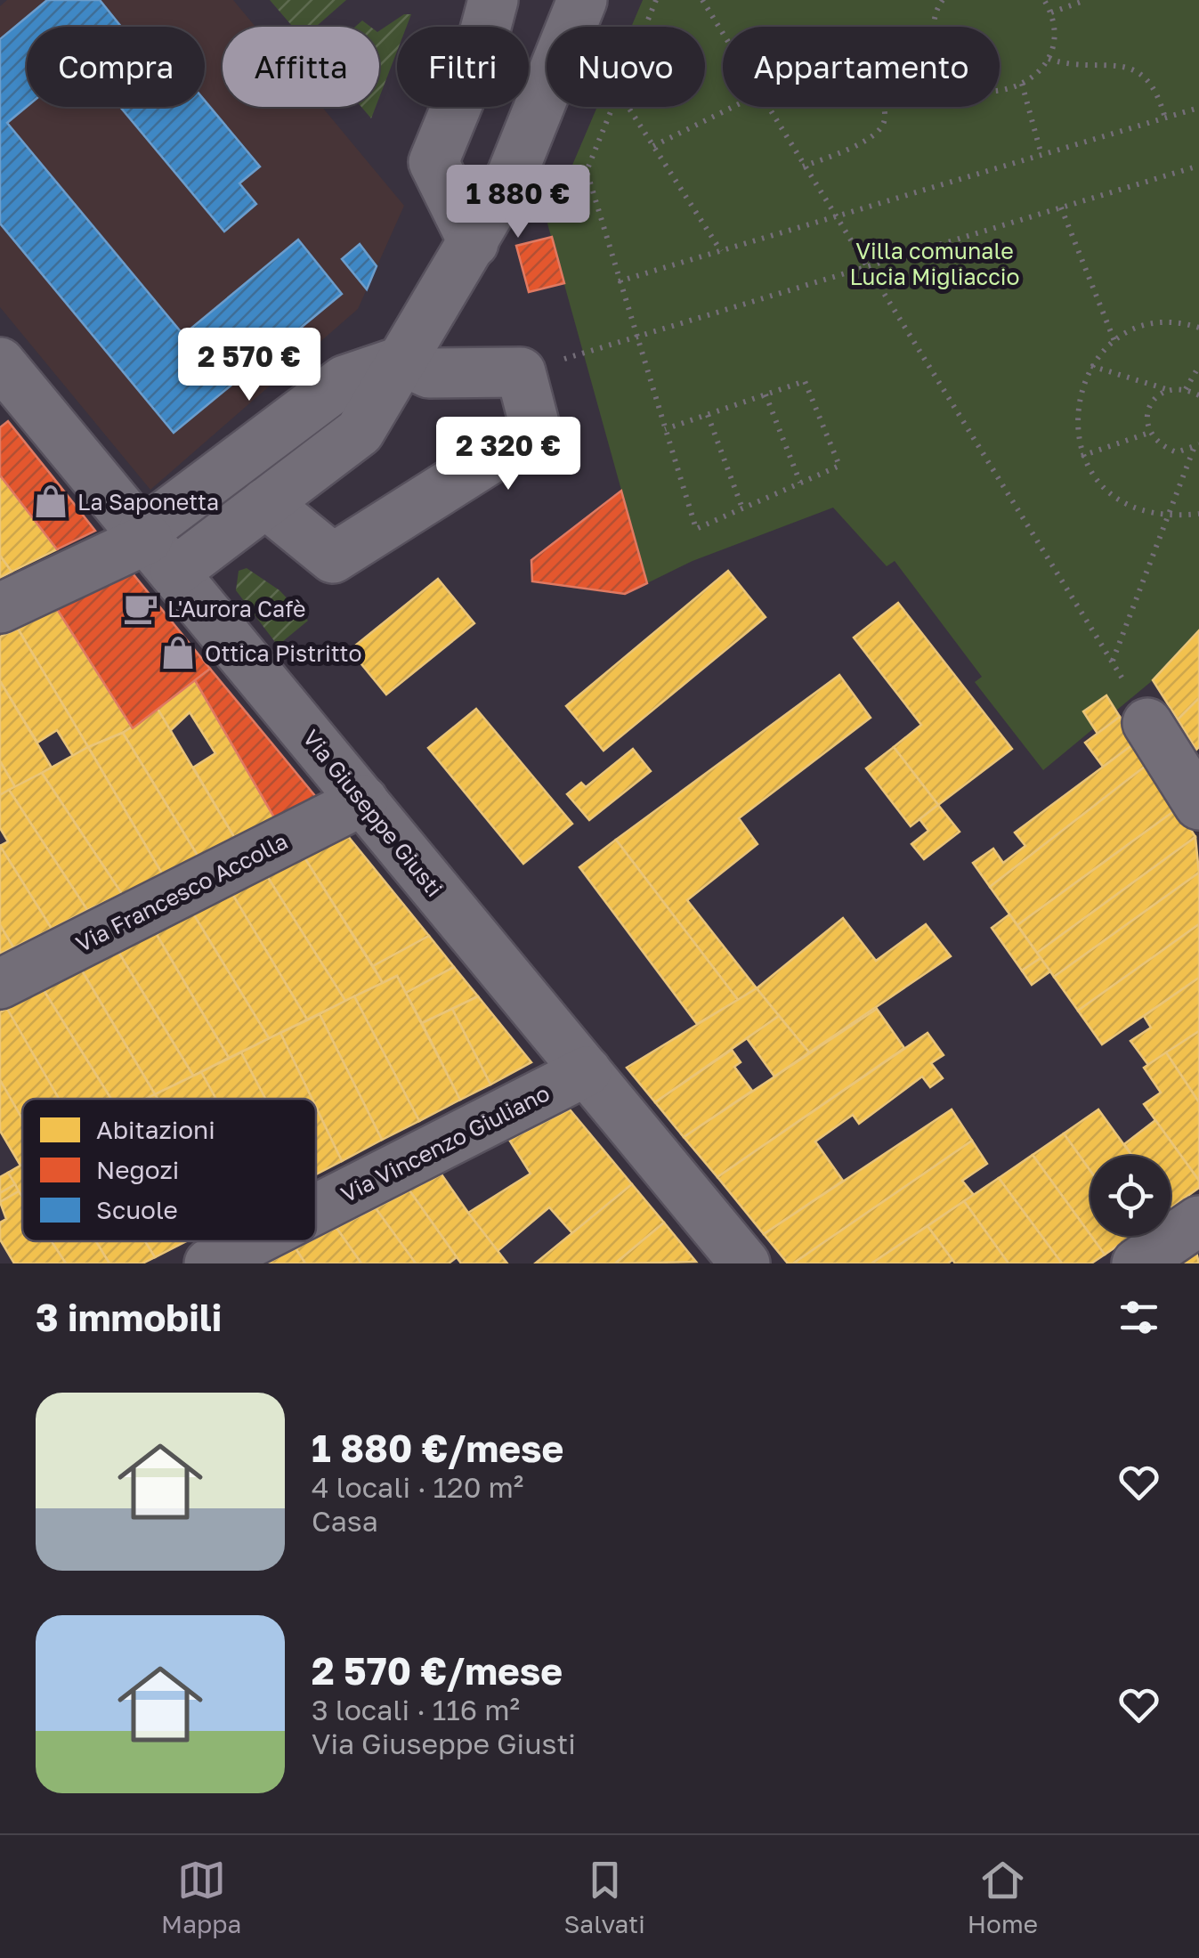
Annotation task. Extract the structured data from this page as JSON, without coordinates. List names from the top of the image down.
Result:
{
  "streets": {
    "street": ["Via Giuseppe Giusti", "Via Francesco Accolla", "Via Vincenzo Giuliano"]
  },
  "crossings": [
    ["Via Giuseppe Giusti", "Via Francesco Accolla"],
    ["Via Giuseppe Giusti", "Via Vincenzo Giuliano"]
  ],
  "parks": ["Villa comunale Lucia Migliaccio"],
  "places": {
    "shop": ["La Saponetta", "Ottica Pistritto"],
    "cafe": ["L'Aurora Cafè"]
  },
  "legend": ["Abitazioni", "Negozi", "Scuole"],
  "page": {
    "chip": [
      "Compra",
      "Affitta",
      "Filtri",
      "Nuovo",
      "Appartamento"
    ],
    "price": ["1 880 €", "2 570 €", "2 320 €"],
    "heading": "3 immobili",
    "list": [
      {
        "name": "1 880 €/mese",
        "note": "4 locali · 120 m² · Casa"
      },
      {
        "name": "2 570 €/mese",
        "note": "3 locali · 116 m² · Via Giuseppe Giusti"
      }
    ],
    "tabs": ["Mappa", "Salvati", "Home"]
  }
}
